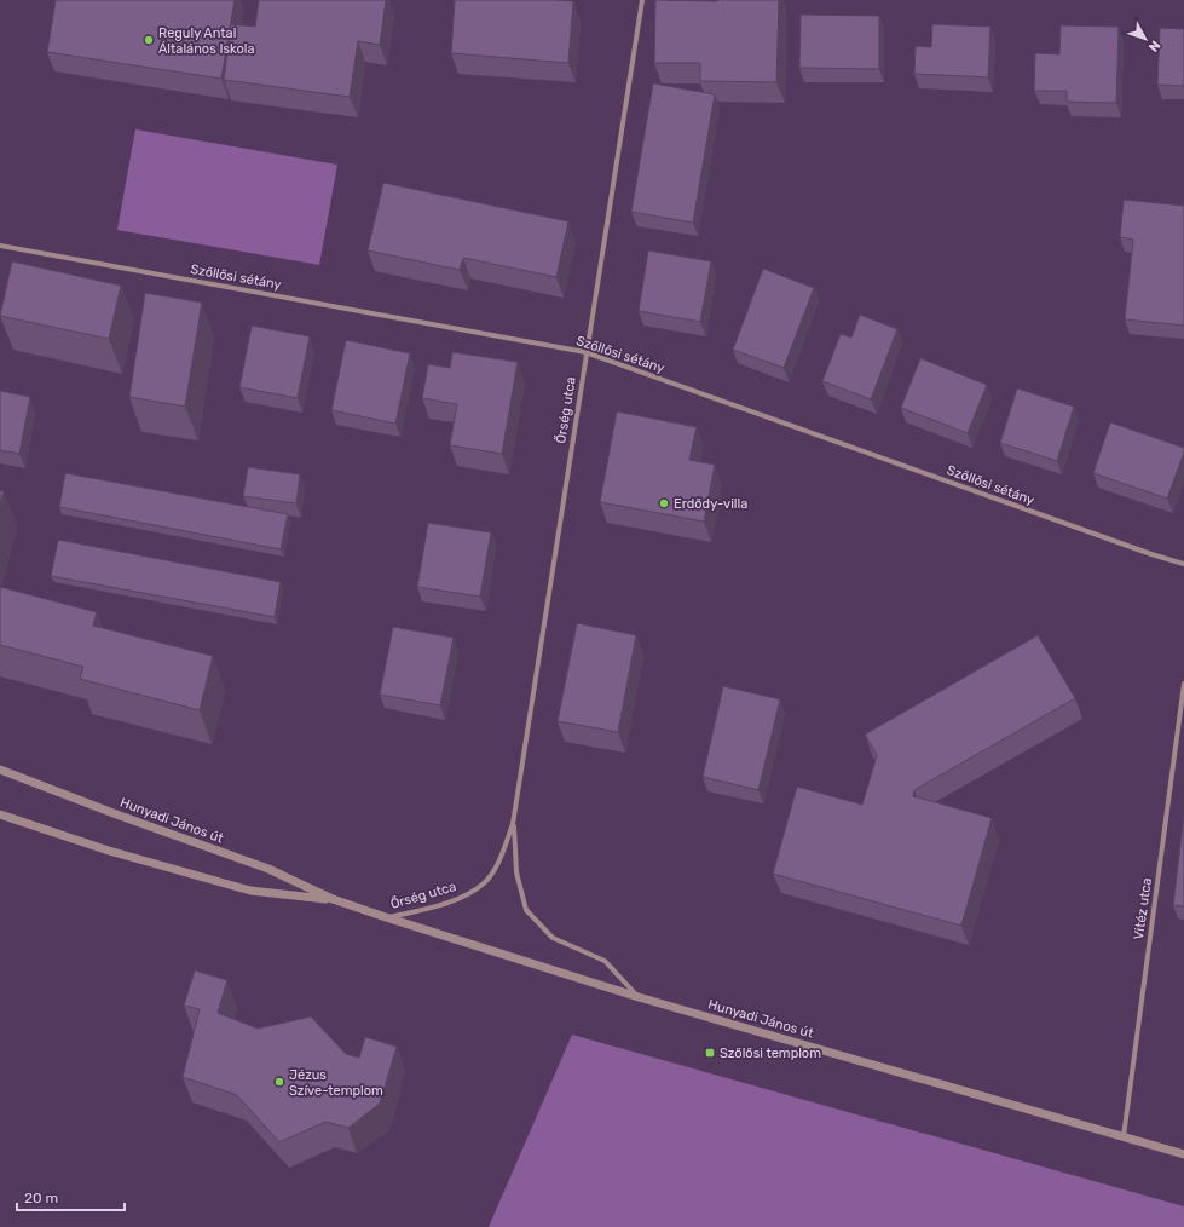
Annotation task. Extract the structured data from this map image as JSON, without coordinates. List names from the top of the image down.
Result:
{
  "streets": {
    "street": [
      "Szőllősi sétány",
      "Őrség utca",
      "Hunyadi János út",
      "Vitéz utca"
    ]
  },
  "crossings": [
    ["Szőllősi sétány", "Őrség utca"],
    ["Őrség utca", "Hunyadi János út"],
    ["Hunyadi János út", "Vitéz utca"]
  ],
  "places": {
    "other": ["Reguly Antal Általános Iskola", "Erdődy-villa", "Jézus Szíve-templom"],
    "transit": ["Szőlősi templom"]
  },
  "scale_bar": "20 m",
  "north": "bottom right"
}
